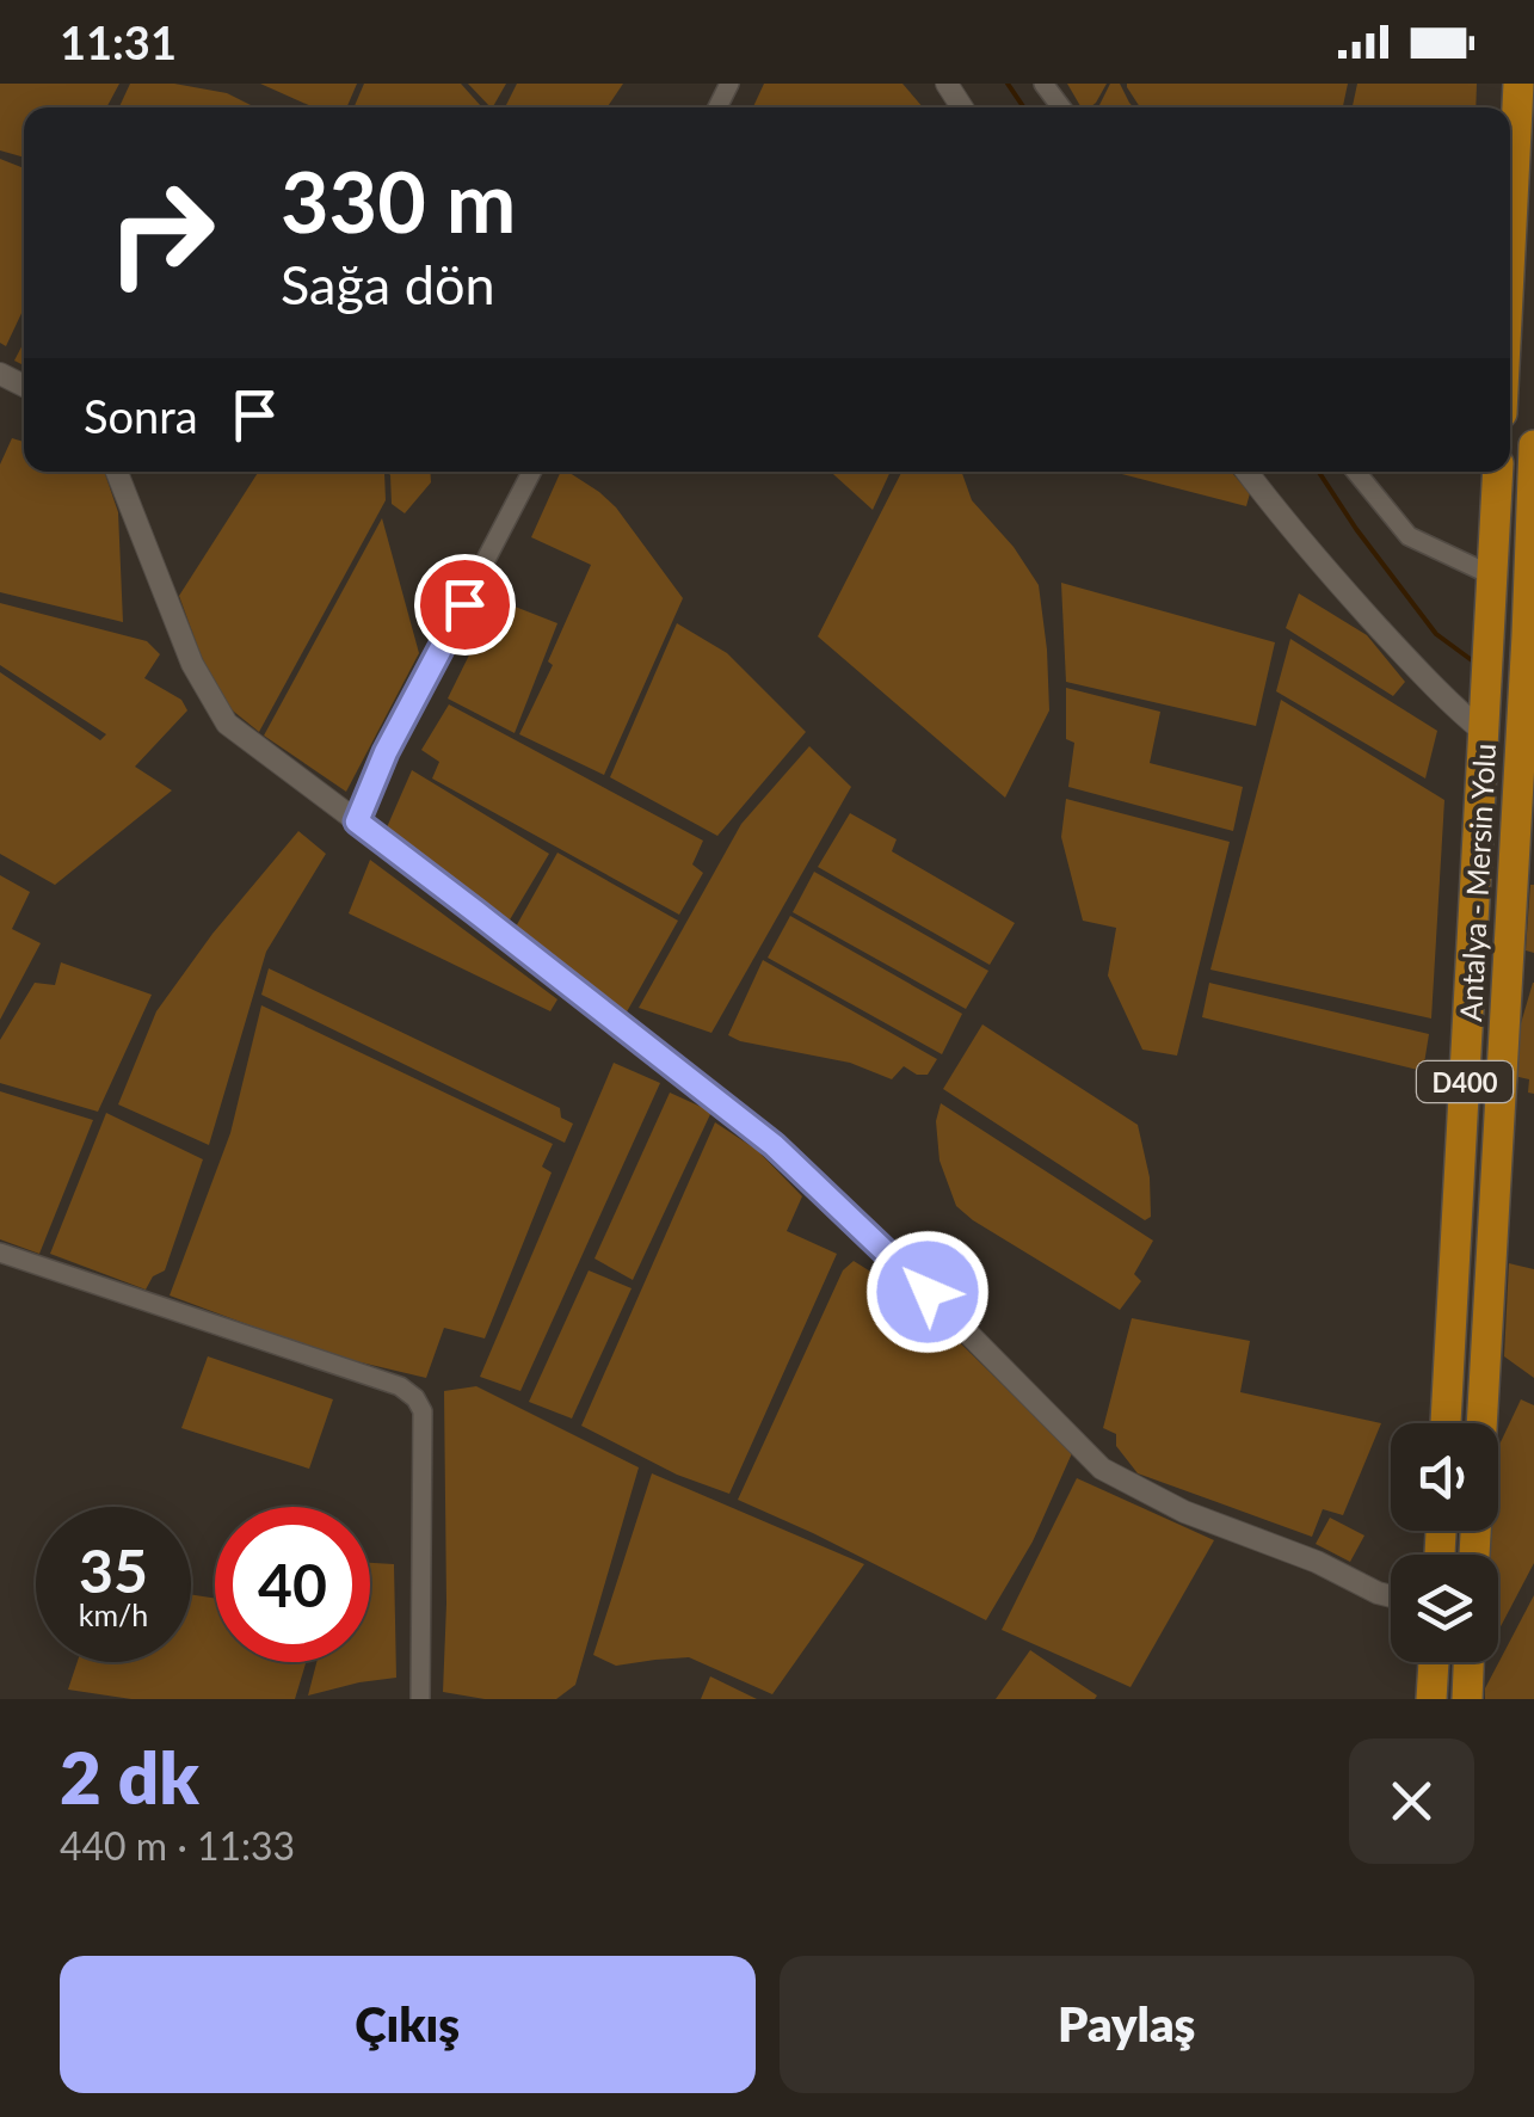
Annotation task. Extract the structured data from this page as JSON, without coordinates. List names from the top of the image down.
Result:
{
  "streets": {
    "highway": ["Antalya - Mersin Yolu", "D400"]
  },
  "page": {
    "status": "11:31",
    "turn": ["330 m", "Sağa dön"],
    "then": "Sonra",
    "speed": "35 km/h",
    "limit": "40",
    "heading": ["2 dk", "440 m · 11:33"],
    "buttons": ["Çıkış", "Paylaş"]
  }
}
